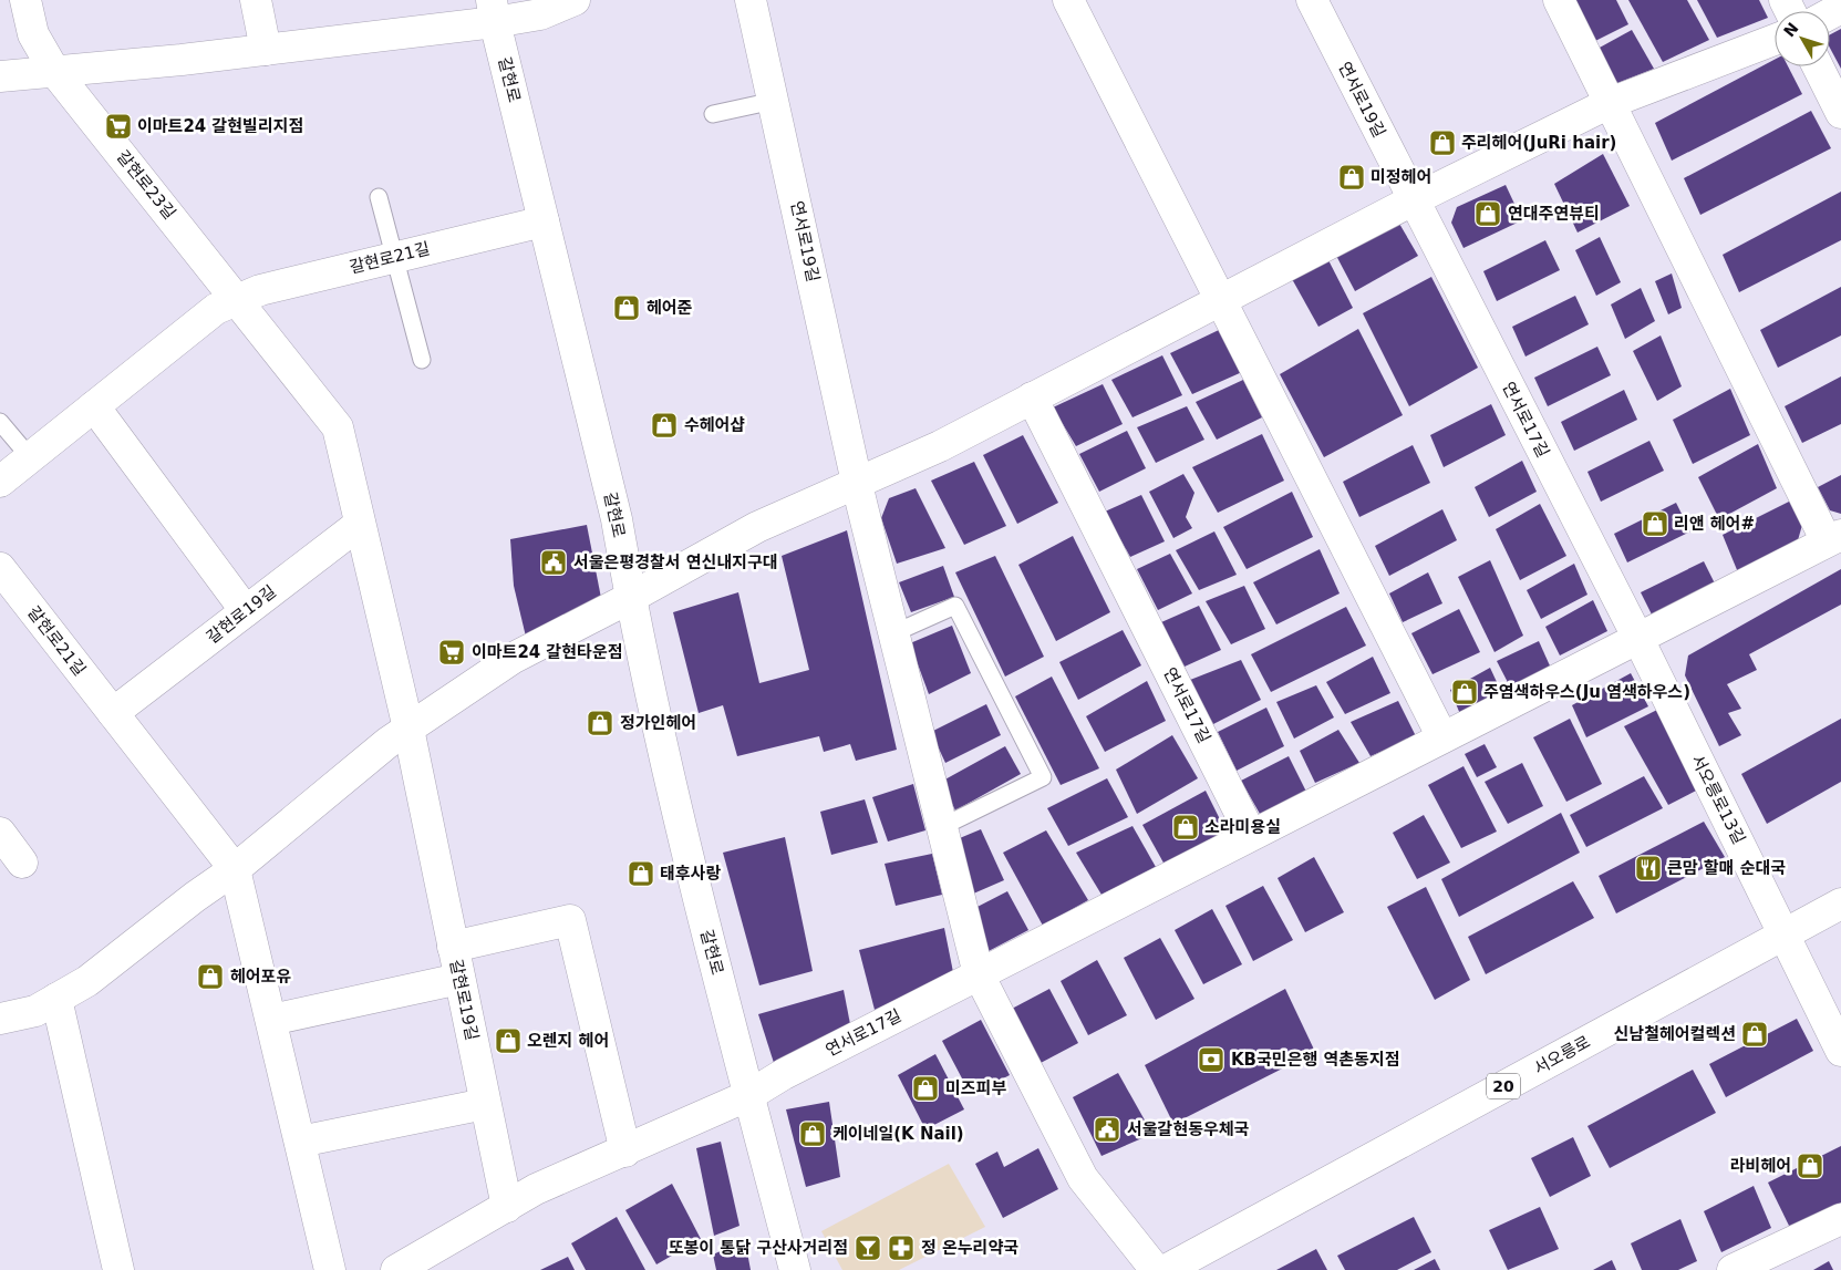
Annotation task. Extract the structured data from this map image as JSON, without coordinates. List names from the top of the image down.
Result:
{
  "streets": {
    "street": [
      "갈현로",
      "연서로19길",
      "갈현로23길",
      "갈현로21길",
      "연서로17길",
      "갈현로19길",
      "서오릉로13길",
      "서오릉로",
      "20"
    ]
  },
  "crossings": [
    ["갈현로", "갈현로21길"],
    ["갈현로", "연서로17길"],
    ["연서로19길", "연서로17길"],
    ["갈현로23길", "갈현로21길"],
    ["갈현로21길", "갈현로19길"],
    ["연서로17길", "서오릉로13길"],
    ["서오릉로13길", "서오릉로"]
  ],
  "places": {
    "supermarket": ["이마트24 갈현빌리지점", "이마트24 갈현타운점"],
    "shop": [
      "주리헤어(JuRi hair)",
      "미정헤어",
      "연대주연뷰티",
      "헤어준",
      "수헤어샵",
      "리앤 헤어#",
      "주염색하우스(Ju 염색하우스)",
      "정가인헤어",
      "소라미용실",
      "태후사랑",
      "헤어포유",
      "신남철헤어컬렉션",
      "오렌지 헤어",
      "미즈피부",
      "케이네일(K Nail)",
      "라비헤어"
    ],
    "public building": ["서울은평경찰서 연신내지구대", "서울갈현동우체국"],
    "restaurant": ["큰맘 할매 순대국"],
    "bank": ["KB국민은행 역촌동지점"],
    "bar": ["또봉이 통닭 구산사거리점"],
    "pharmacy": ["정 온누리약국"]
  },
  "north": "top left"
}
